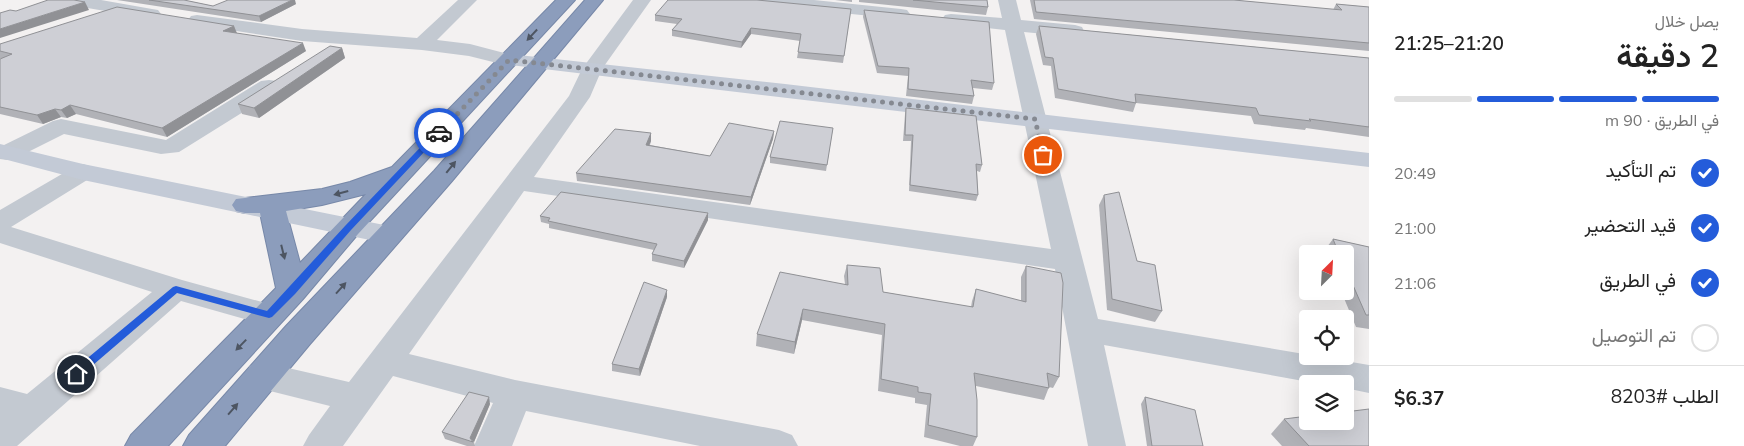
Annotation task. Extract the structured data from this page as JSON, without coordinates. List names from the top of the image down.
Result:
{
  "north": "top right",
  "page": {
    "heading": ["2 دقيقة", "يصل خلال", "21:20–21:25"],
    "panel": ["الطلب #8203", "$6.37"],
    "bar": "في الطريق · 90 m",
    "list": [
      ["تم التأكيد", "20:49"],
      ["قيد التحضير", "21:00"],
      ["في الطريق", "21:06"],
      "تم التوصيل"
    ]
  }
}
